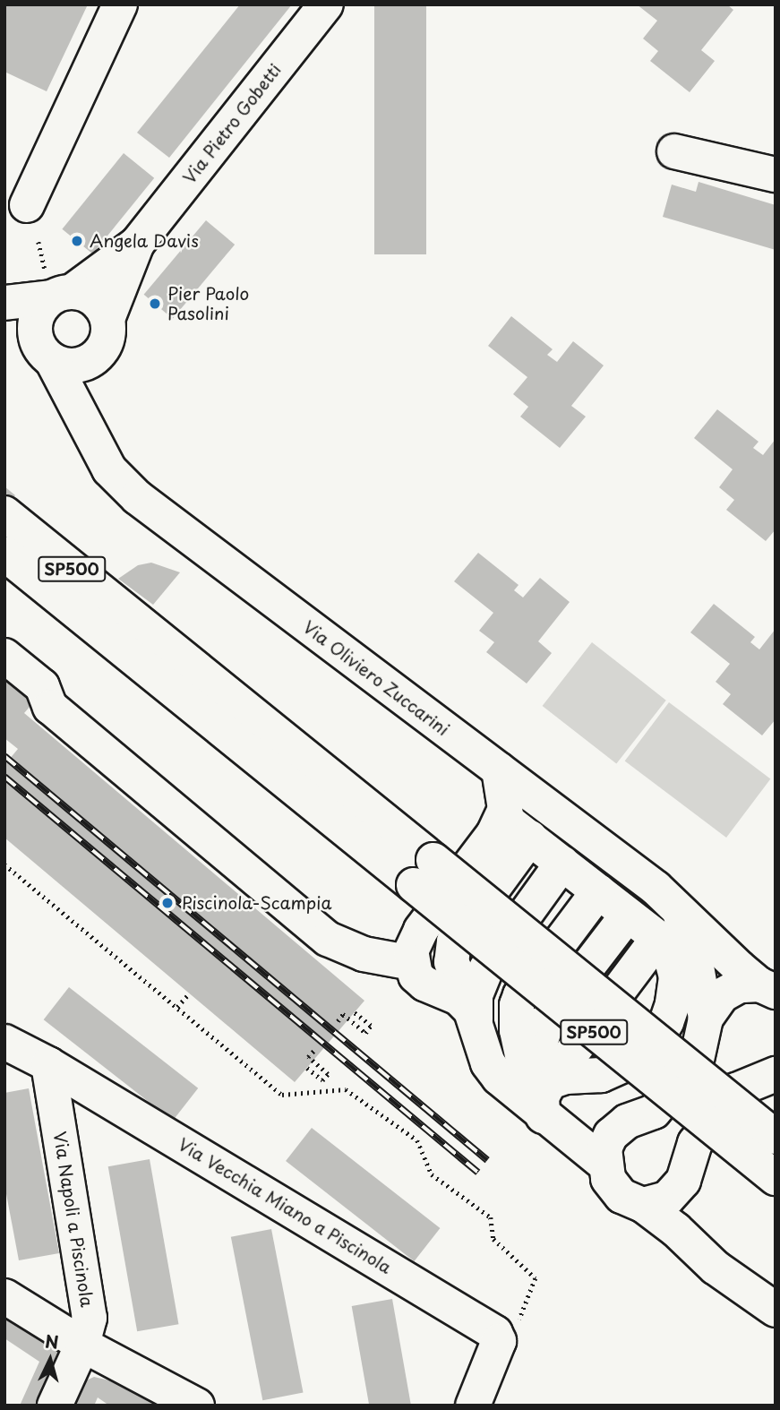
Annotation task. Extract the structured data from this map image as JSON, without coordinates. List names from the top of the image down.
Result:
{
  "streets": {
    "main road": [
      "Via Pietro Gobetti",
      "SP500",
      "Via Oliviero Zuccarini",
      "Via Vecchia Miano a Piscinola",
      "Via Napoli a Piscinola"
    ]
  },
  "crossings": [
    ["Via Pietro Gobetti", "Via Oliviero Zuccarini"],
    ["Via Vecchia Miano a Piscinola", "Via Napoli a Piscinola"]
  ],
  "places": ["Angela Davis", "Pier Paolo Pasolini", "Piscinola-Scampia"],
  "north": "top"
}
